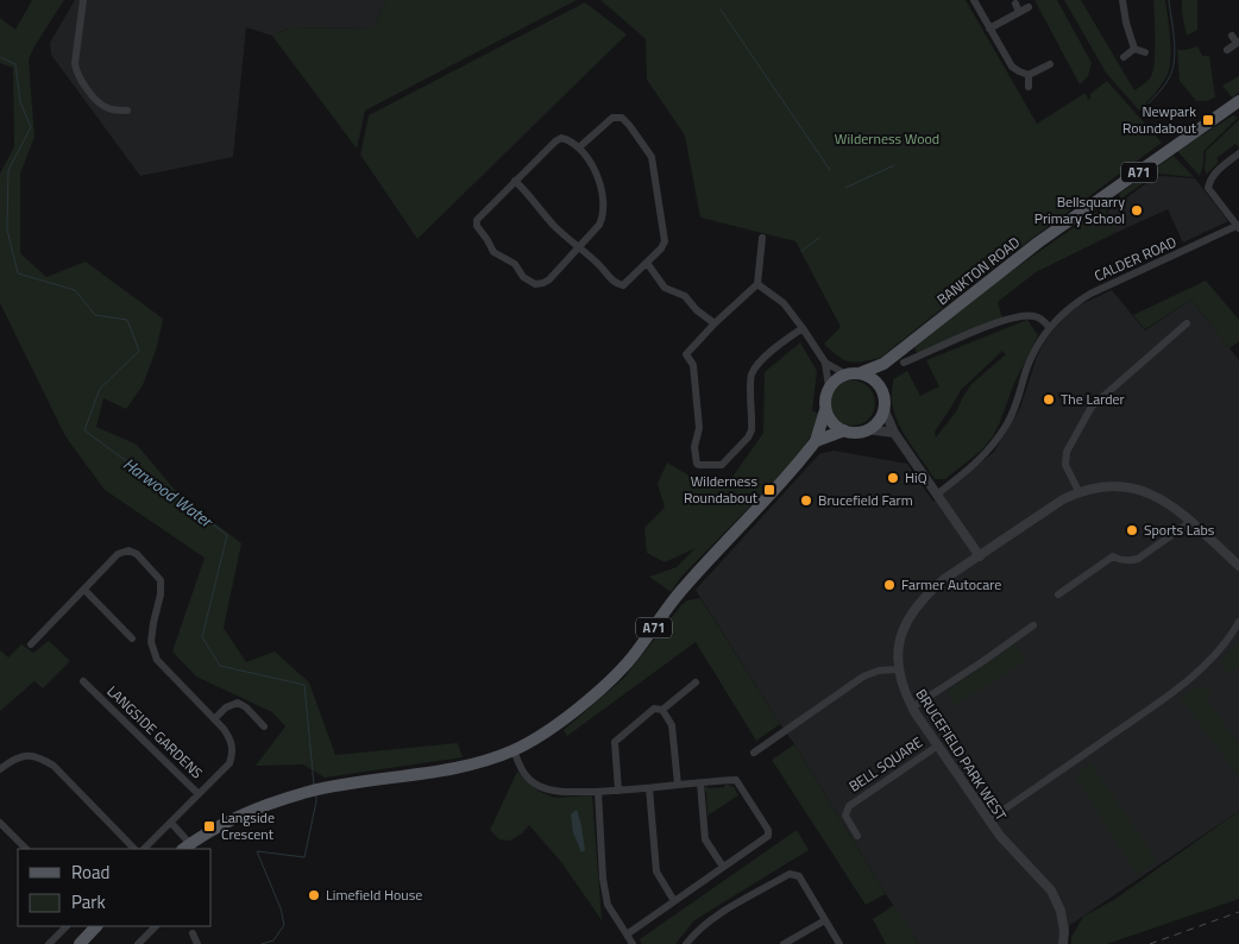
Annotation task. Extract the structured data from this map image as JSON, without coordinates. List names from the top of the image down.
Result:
{
  "streets": {
    "main road": ["A71", "BANKTON ROAD"],
    "street": [
      "CALDER ROAD",
      "LANGSIDE GARDENS",
      "BRUCEFIELD PARK WEST",
      "BELL SQUARE"
    ]
  },
  "crossings": [
    ["A71", "BANKTON ROAD"],
    ["BRUCEFIELD PARK WEST", "BELL SQUARE"]
  ],
  "water": ["Harwood Water"],
  "parks": ["Wilderness Wood"],
  "places": {
    "transit": ["Newpark Roundabout", "Wilderness Roundabout", "Langside Crescent"],
    "other": [
      "Bellsquarry Primary School",
      "The Larder",
      "HiQ",
      "Brucefield Farm",
      "Sports Labs",
      "Farmer Autocare",
      "Limefield House"
    ]
  },
  "legend": ["Road", "Park"]
}
